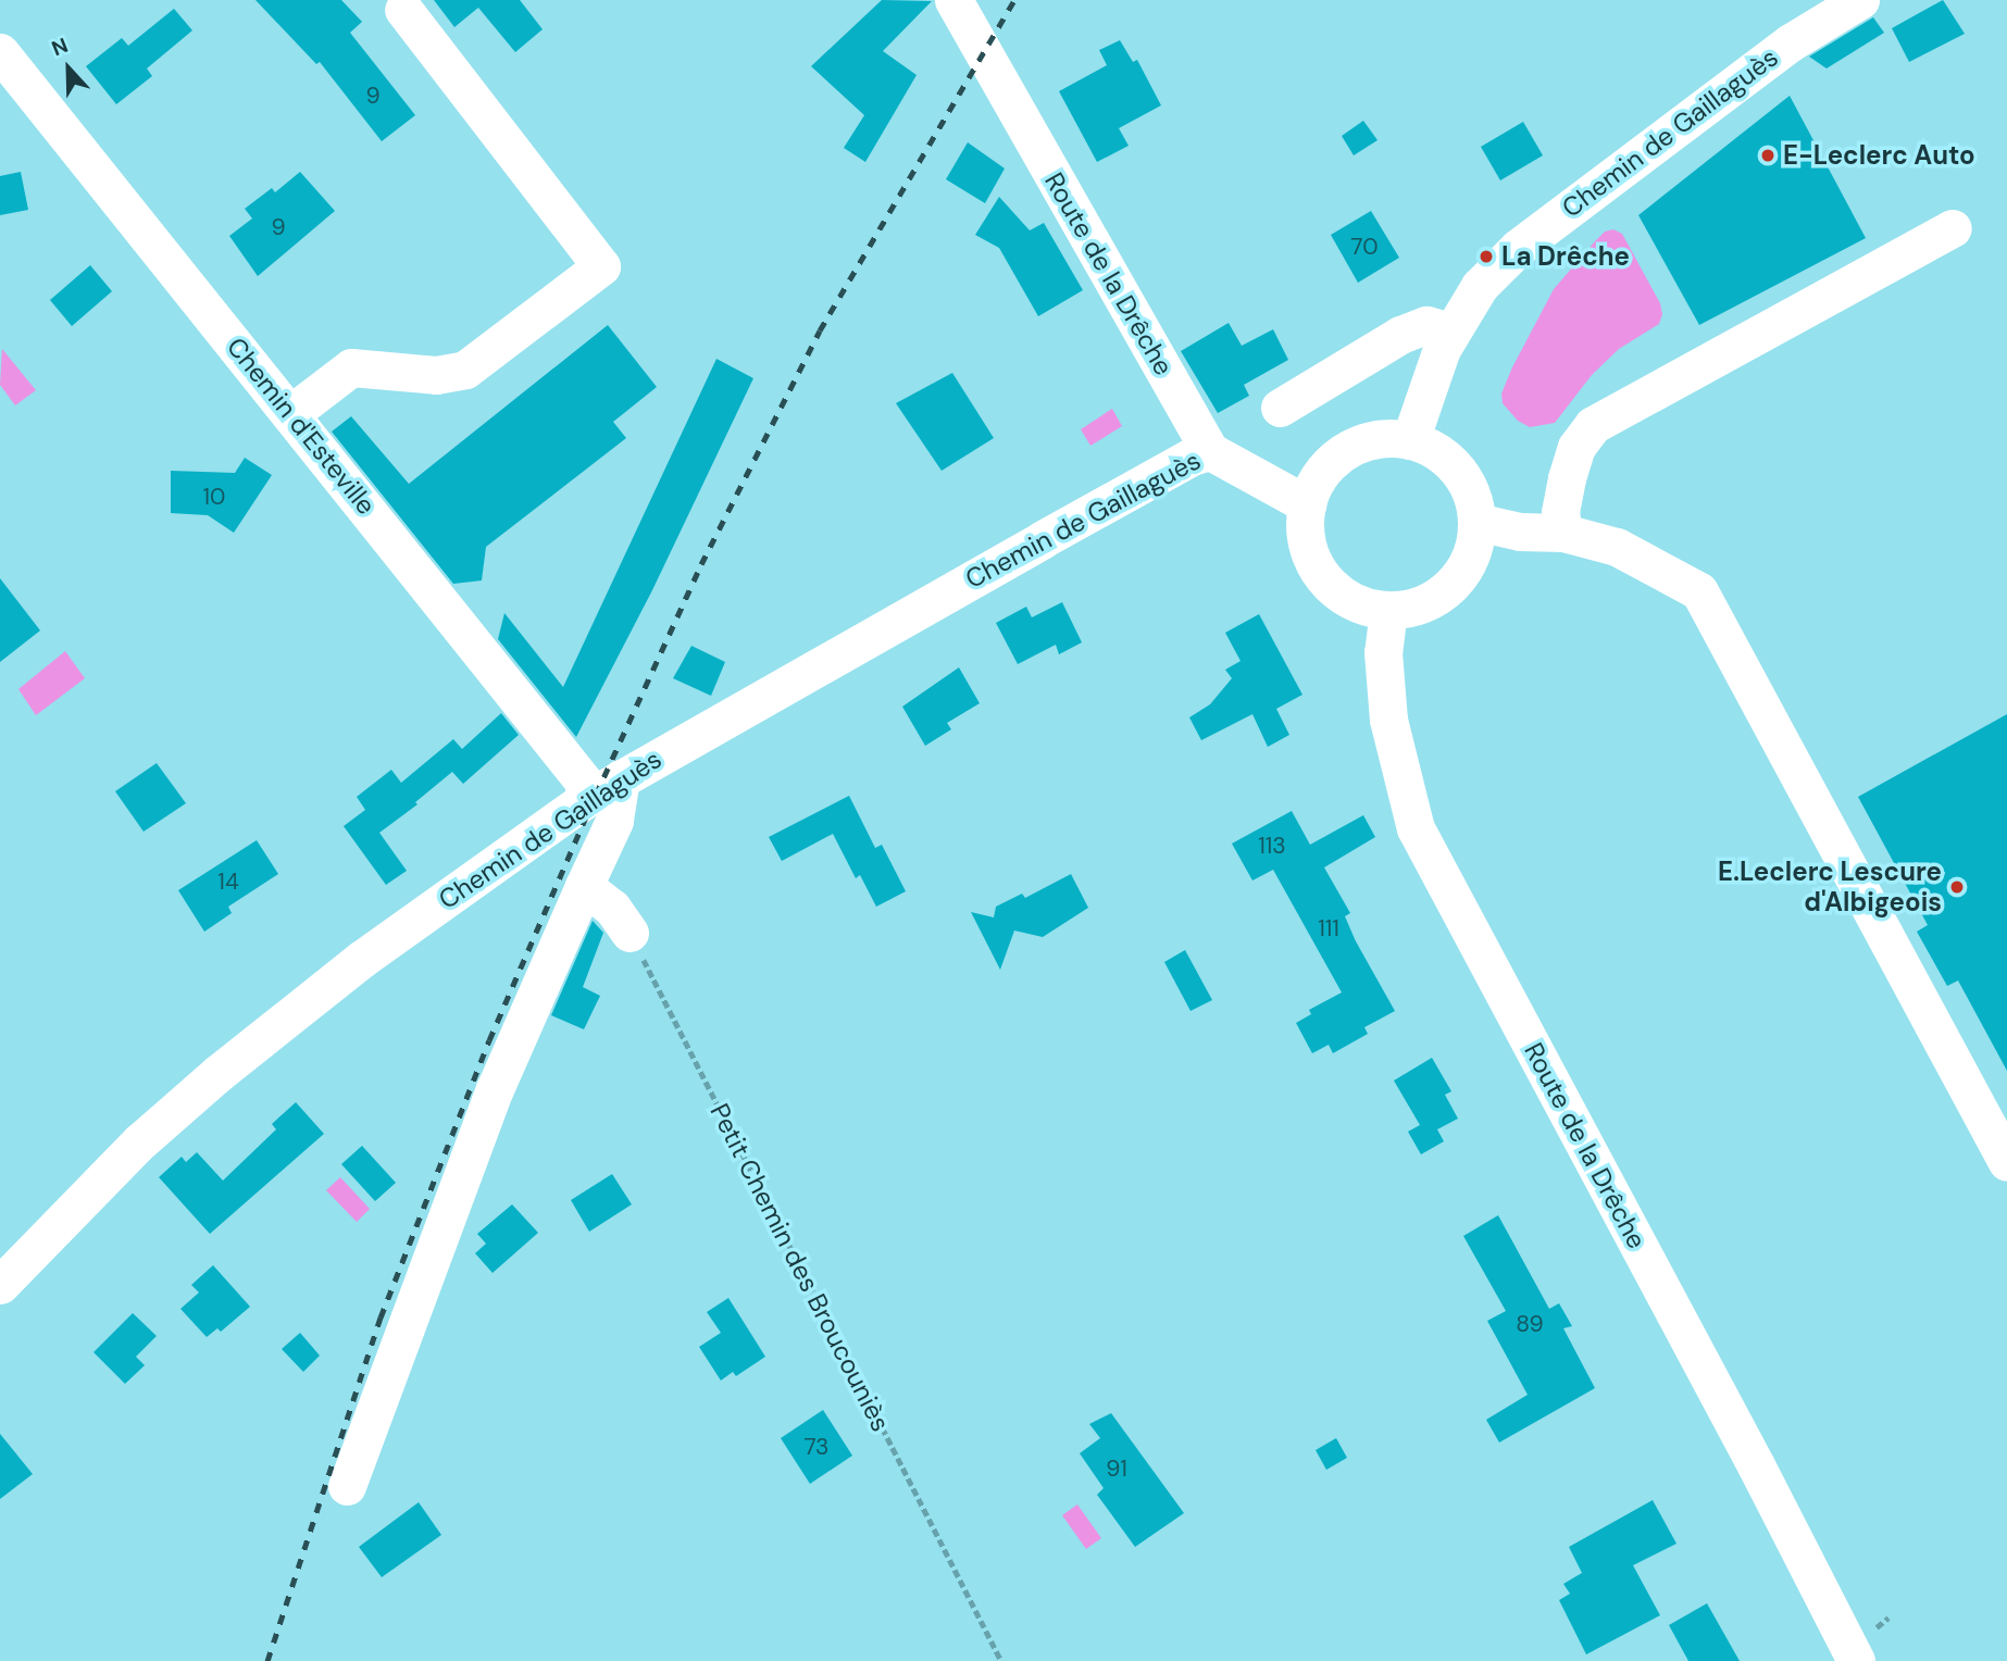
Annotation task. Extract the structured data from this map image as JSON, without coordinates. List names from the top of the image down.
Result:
{
  "streets": {
    "street": ["Chemin de Gaillaguès", "Route de la Drêche", "Chemin d'Esteville"],
    "path": ["Petit Chemin des Broucouniès"]
  },
  "crossings": [
    ["Chemin de Gaillaguès", "Route de la Drêche"],
    ["Chemin de Gaillaguès", "Chemin d'Esteville"]
  ],
  "places": ["E-Leclerc Auto", "La Drêche", "E.Leclerc Lescure d'Albigeois"],
  "house_numbers": [
    "9",
    "9",
    "70",
    "10",
    "113",
    "14",
    "111",
    "89",
    "73",
    "91"
  ],
  "north": "top"
}
